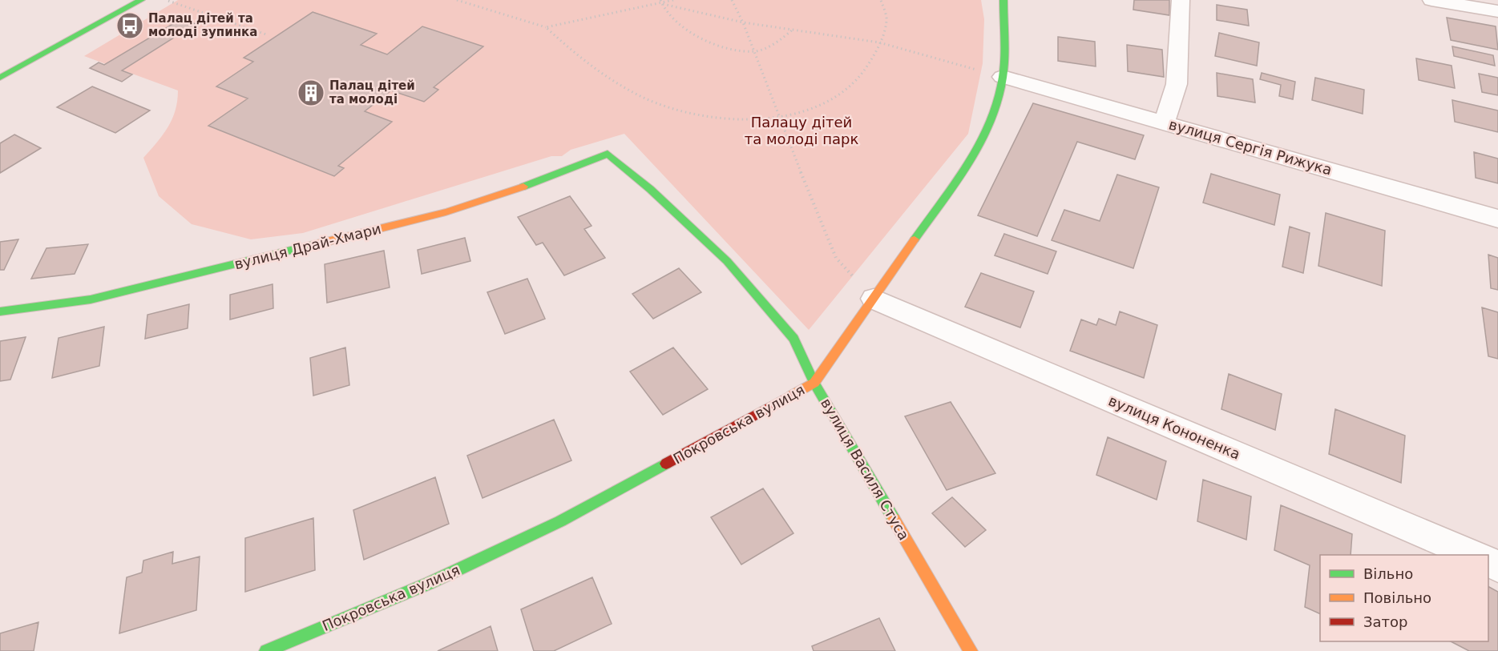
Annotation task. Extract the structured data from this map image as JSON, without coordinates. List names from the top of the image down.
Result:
{
  "streets": {
    "street": [
      "вулиця Сергія Рижука",
      "вулиця Драй-Хмари",
      "Покровська вулиця",
      "вулиця Кононенка",
      "вулиця Василя Стуса"
    ]
  },
  "crossings": [
    ["вулиця Сергія Рижука", "Покровська вулиця"],
    ["вулиця Драй-Хмари", "вулиця Василя Стуса"],
    ["Покровська вулиця", "вулиця Кононенка"],
    ["Покровська вулиця", "вулиця Василя Стуса"]
  ],
  "parks": ["Палацу дітей та молоді парк"],
  "places": {
    "bus stop": ["Палац дітей та молоді зупинка"],
    "building": ["Палац дітей та молоді"]
  },
  "legend": ["Вільно", "Повільно", "Затор"]
}
